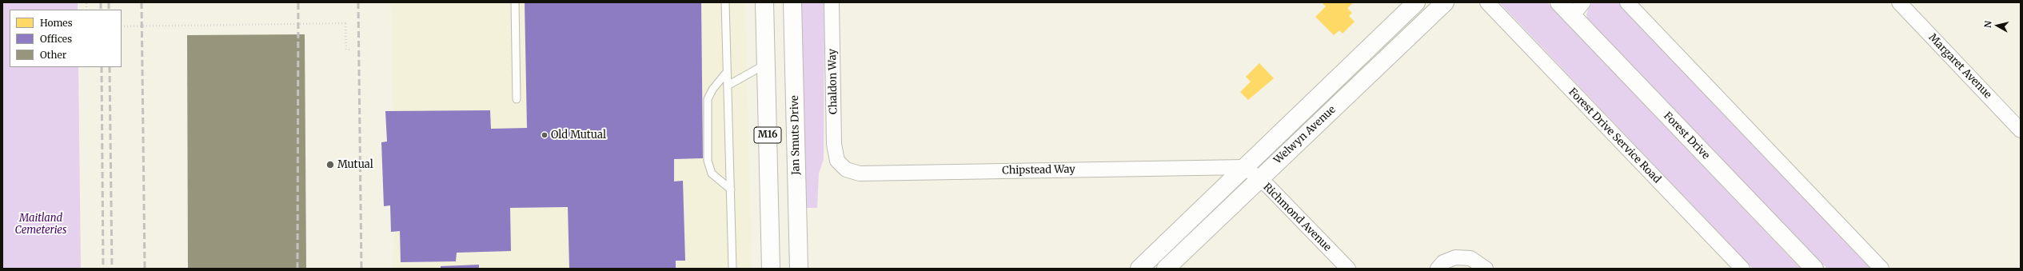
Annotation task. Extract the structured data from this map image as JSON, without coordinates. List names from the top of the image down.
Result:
{
  "streets": {
    "main road": [
      "M16",
      "Jan Smuts Drive",
      "Welwyn Avenue",
      "Forest Drive"
    ],
    "street": [
      "Margaret Avenue",
      "Chaldon Way",
      "Forest Drive Service Road",
      "Chipstead Way",
      "Richmond Avenue"
    ]
  },
  "crossings": [
    ["Chaldon Way", "Chipstead Way"],
    ["Welwyn Avenue", "Chipstead Way"],
    ["Welwyn Avenue", "Richmond Avenue"],
    ["Chipstead Way", "Richmond Avenue"]
  ],
  "parks": ["Maitland Cemeteries"],
  "places": ["Old Mutual", "Mutual"],
  "legend": ["Homes", "Offices", "Other"],
  "north": "left"
}
